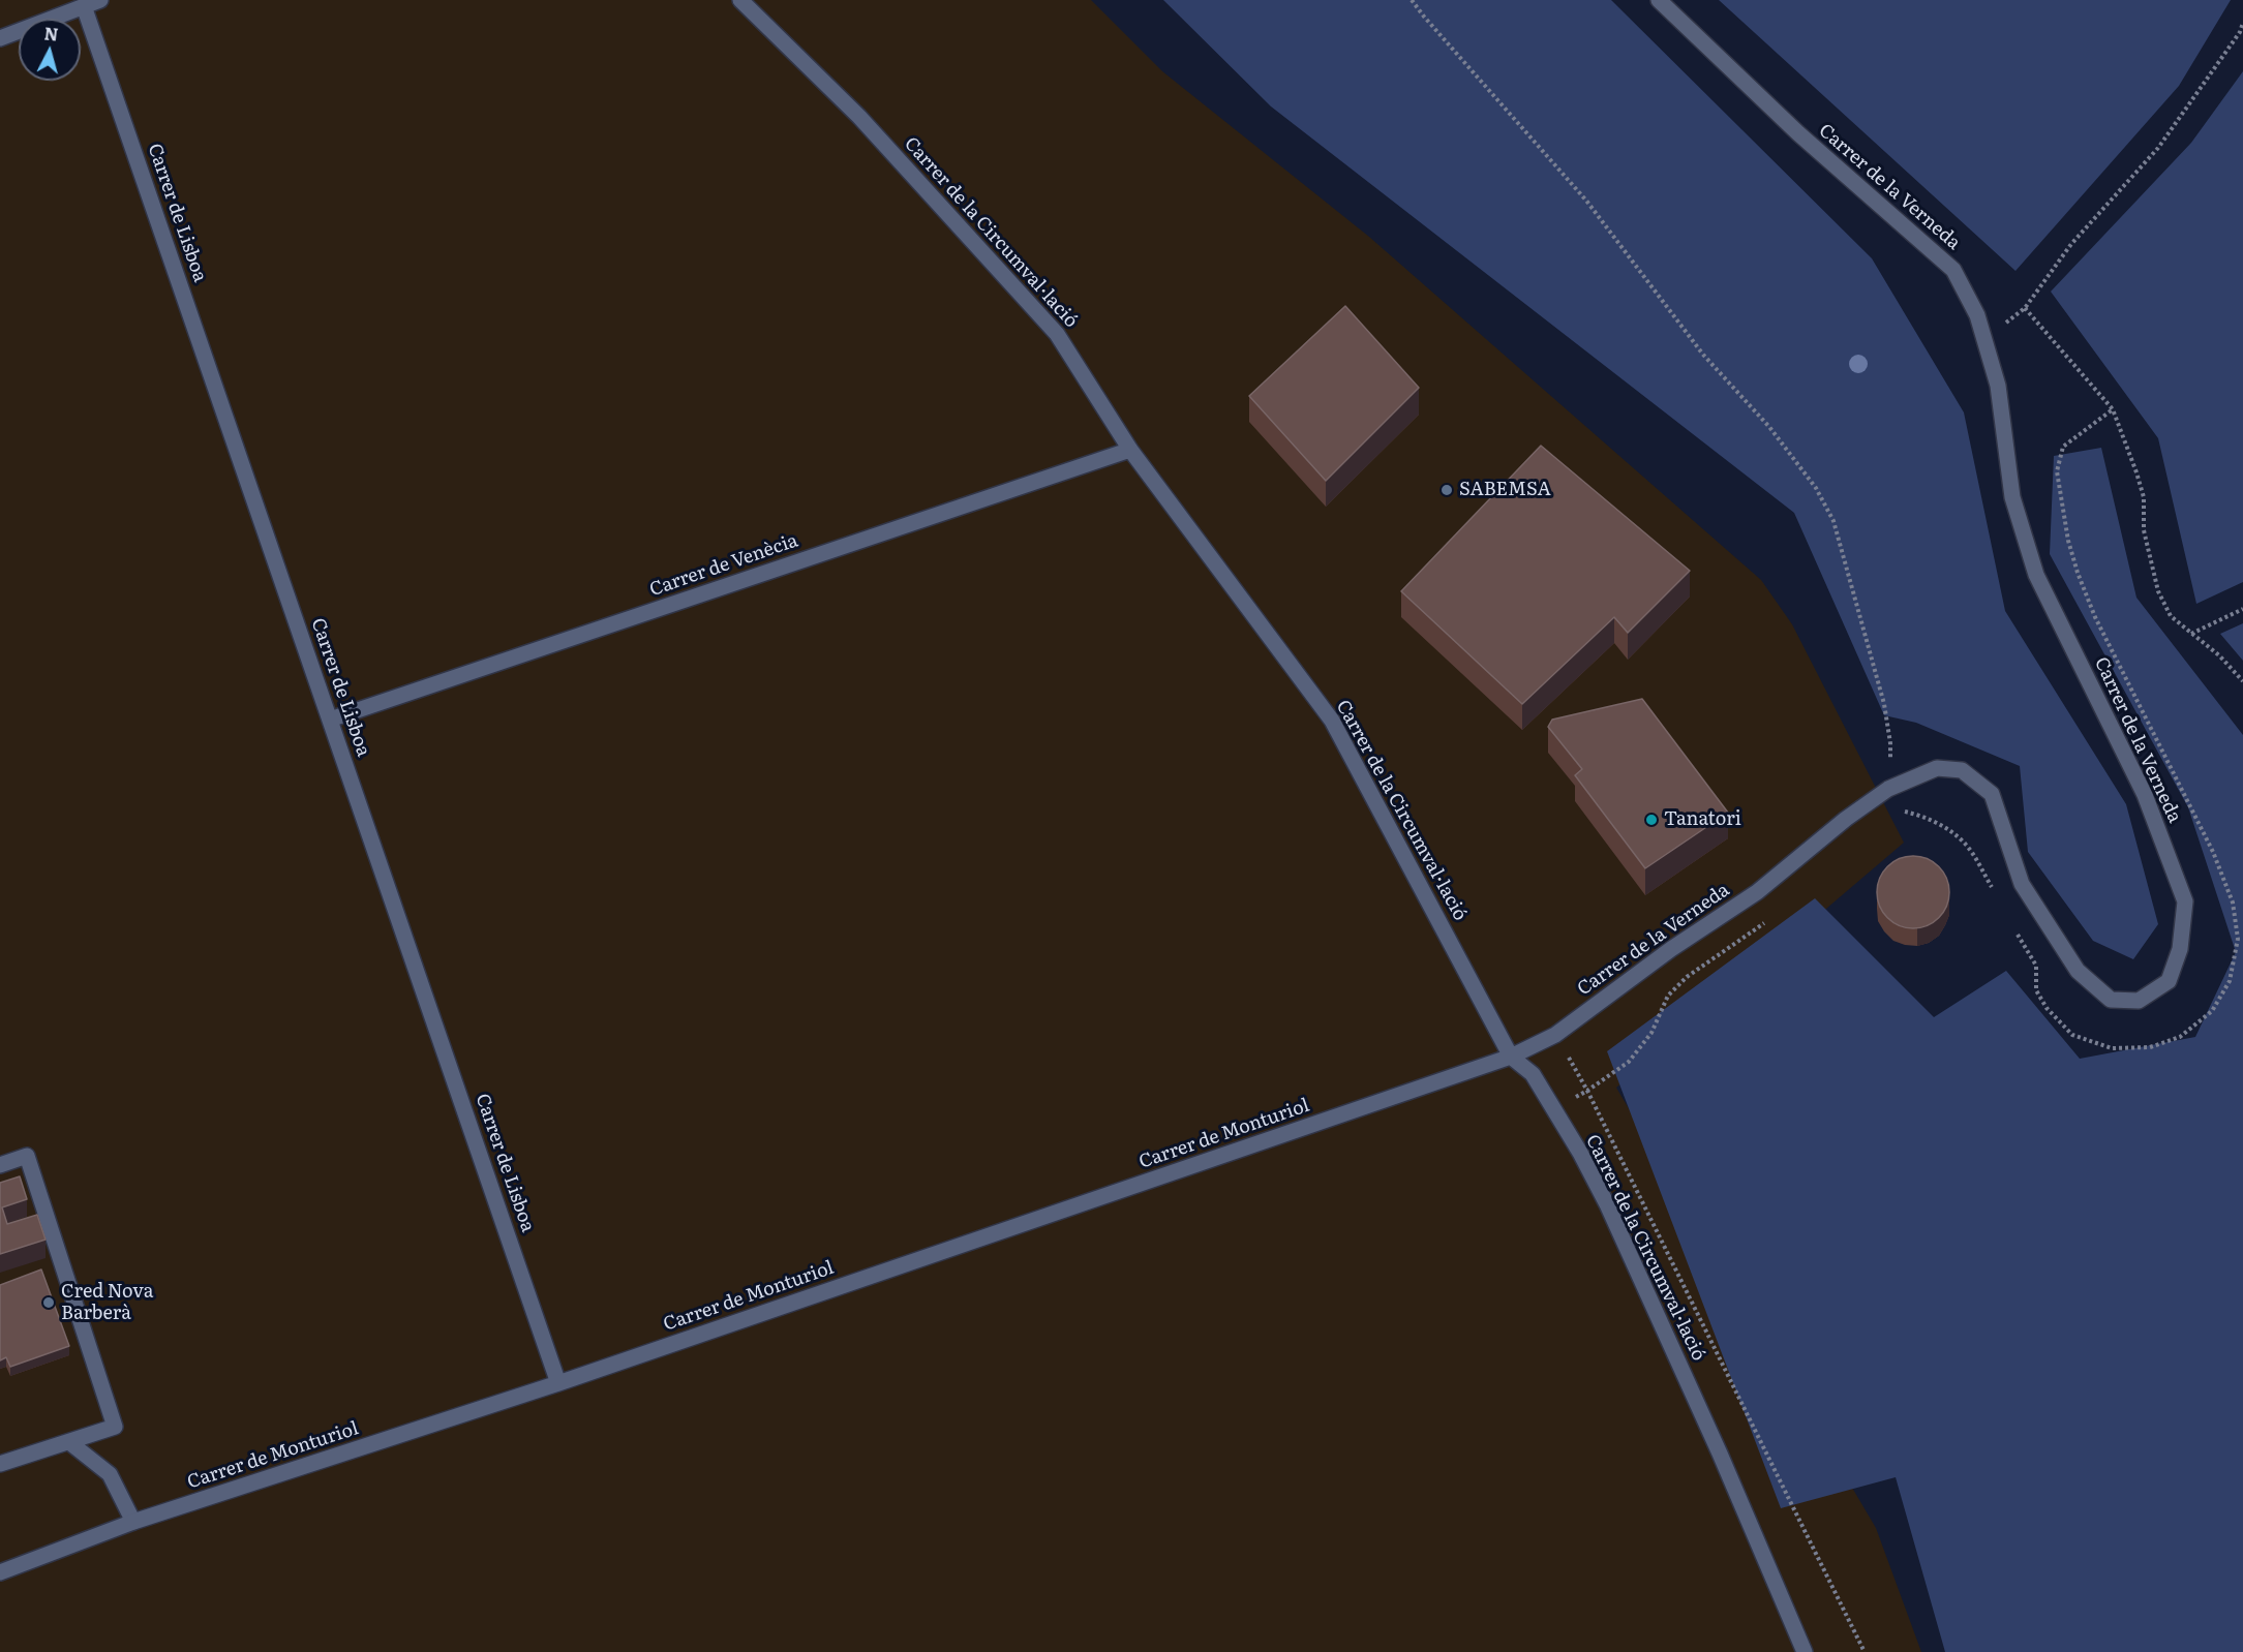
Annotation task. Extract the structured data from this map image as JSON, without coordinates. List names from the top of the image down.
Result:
{
  "streets": {
    "street": [
      "Carrer de la Verneda",
      "Carrer de Lisboa",
      "Carrer de la Circumval·lació",
      "Carrer de Venècia",
      "Carrer de Monturiol"
    ]
  },
  "crossings": [
    ["Carrer de la Verneda", "Carrer de la Circumval·lació"],
    ["Carrer de la Verneda", "Carrer de Monturiol"],
    ["Carrer de Lisboa", "Carrer de Venècia"],
    ["Carrer de Lisboa", "Carrer de Monturiol"],
    ["Carrer de la Circumval·lació", "Carrer de Venècia"],
    ["Carrer de la Circumval·lació", "Carrer de Monturiol"]
  ],
  "places": ["SABEMSA", "Tanatori", "Cred Nova Barberà"],
  "north": "top"
}
